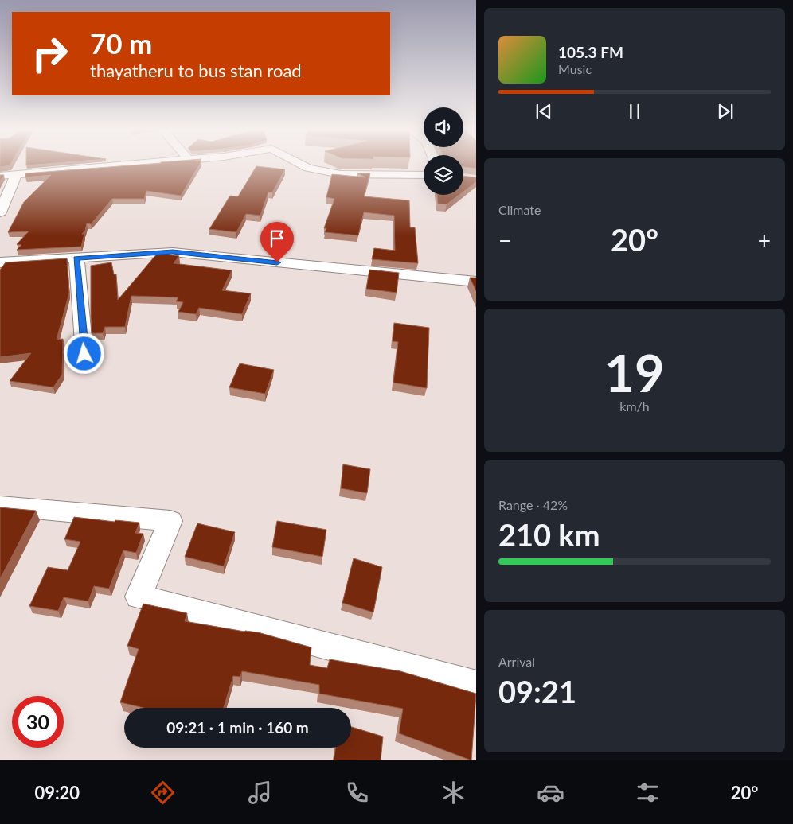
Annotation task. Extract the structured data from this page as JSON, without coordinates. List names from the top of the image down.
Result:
{
  "page": {
    "turn": ["70 m", "thayatheru to bus stan road"],
    "song": ["105.3 FM", "Music"],
    "tile": [
      "Climate",
      ["19", "km/h"],
      ["Range · 42%", "210 km"],
      ["Arrival", "09:21"]
    ],
    "heat": ["−", "20°", "+"],
    "limit": "30",
    "trip": "09:21 · 1 min · 160 m",
    "tabs": ["09:20", "20°"]
  }
}
